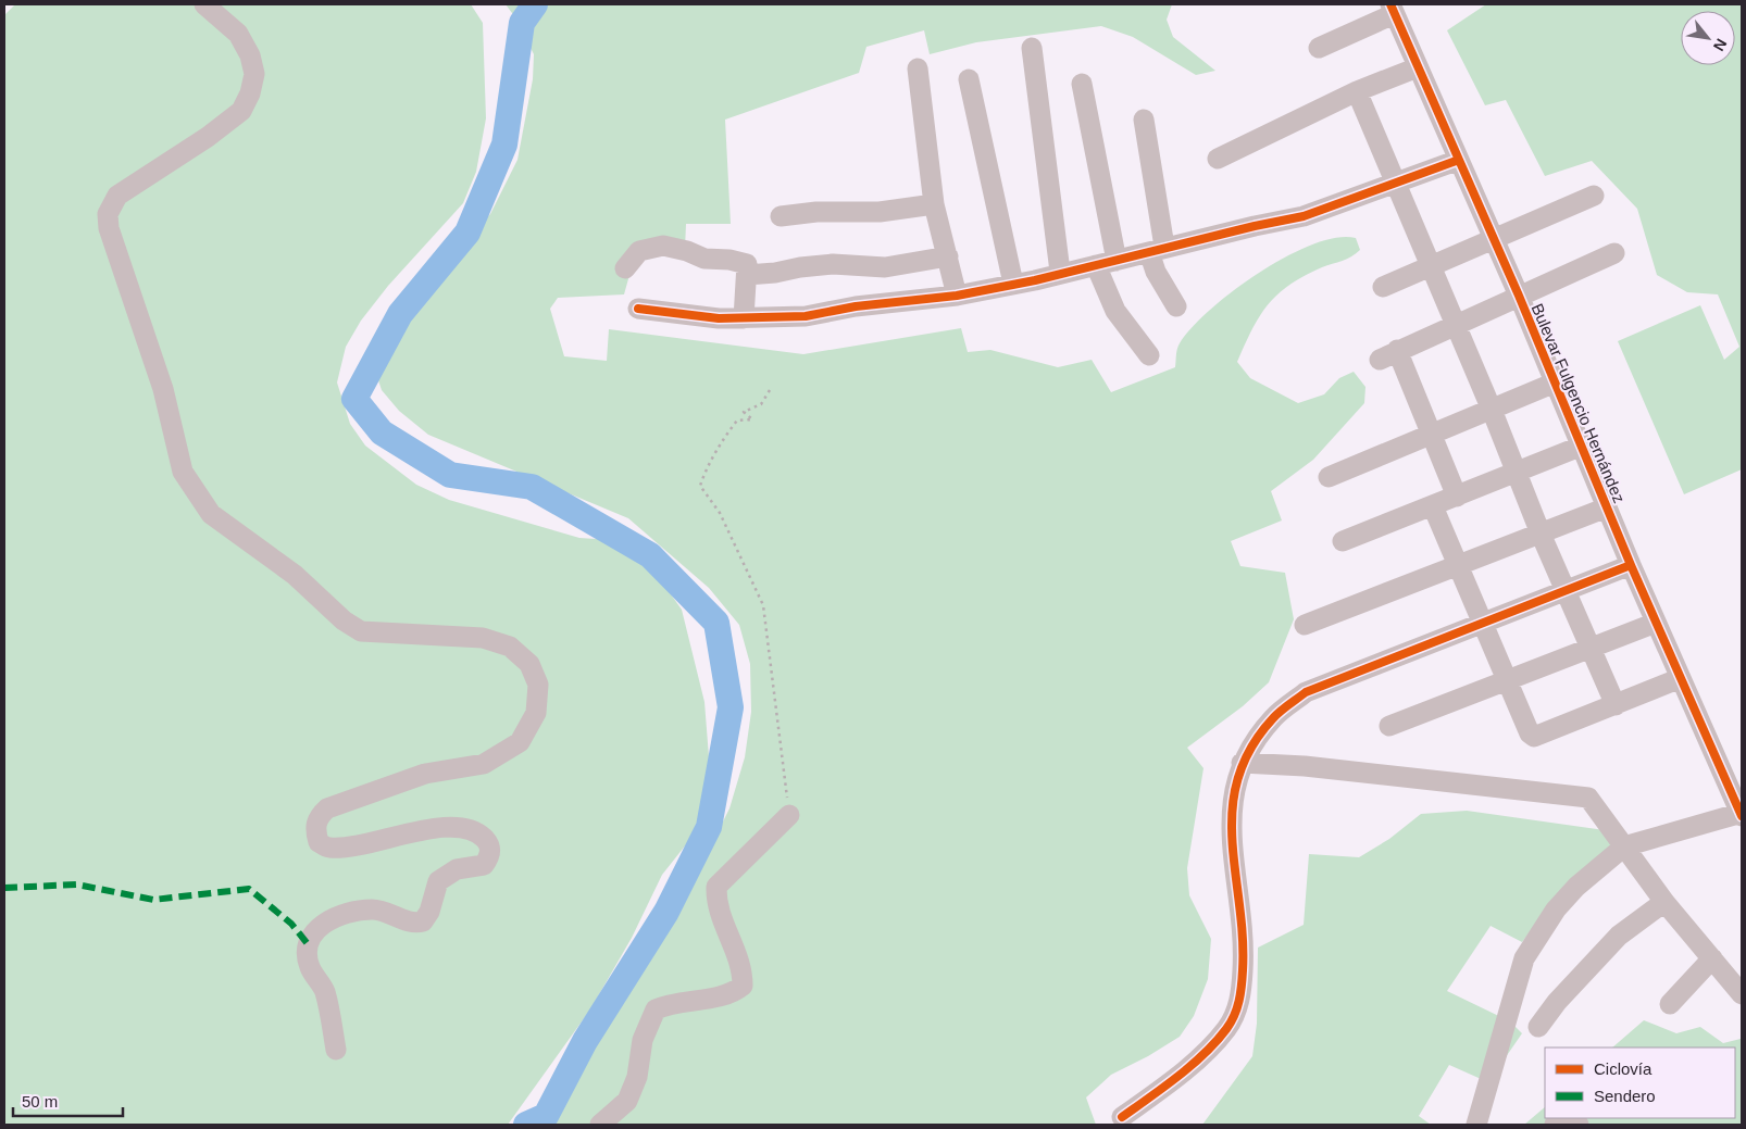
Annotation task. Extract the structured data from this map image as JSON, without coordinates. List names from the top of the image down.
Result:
{
  "streets": {
    "street": ["Bulevar Fulgencio Hernández"]
  },
  "legend": ["Ciclovía", "Sendero"],
  "scale_bar": "50 m",
  "north": "bottom right"
}
